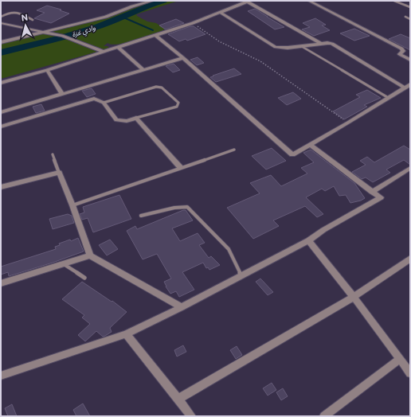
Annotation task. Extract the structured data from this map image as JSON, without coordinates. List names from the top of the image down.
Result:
{
  "water": ["وادي غزة"],
  "north": "top"
}
